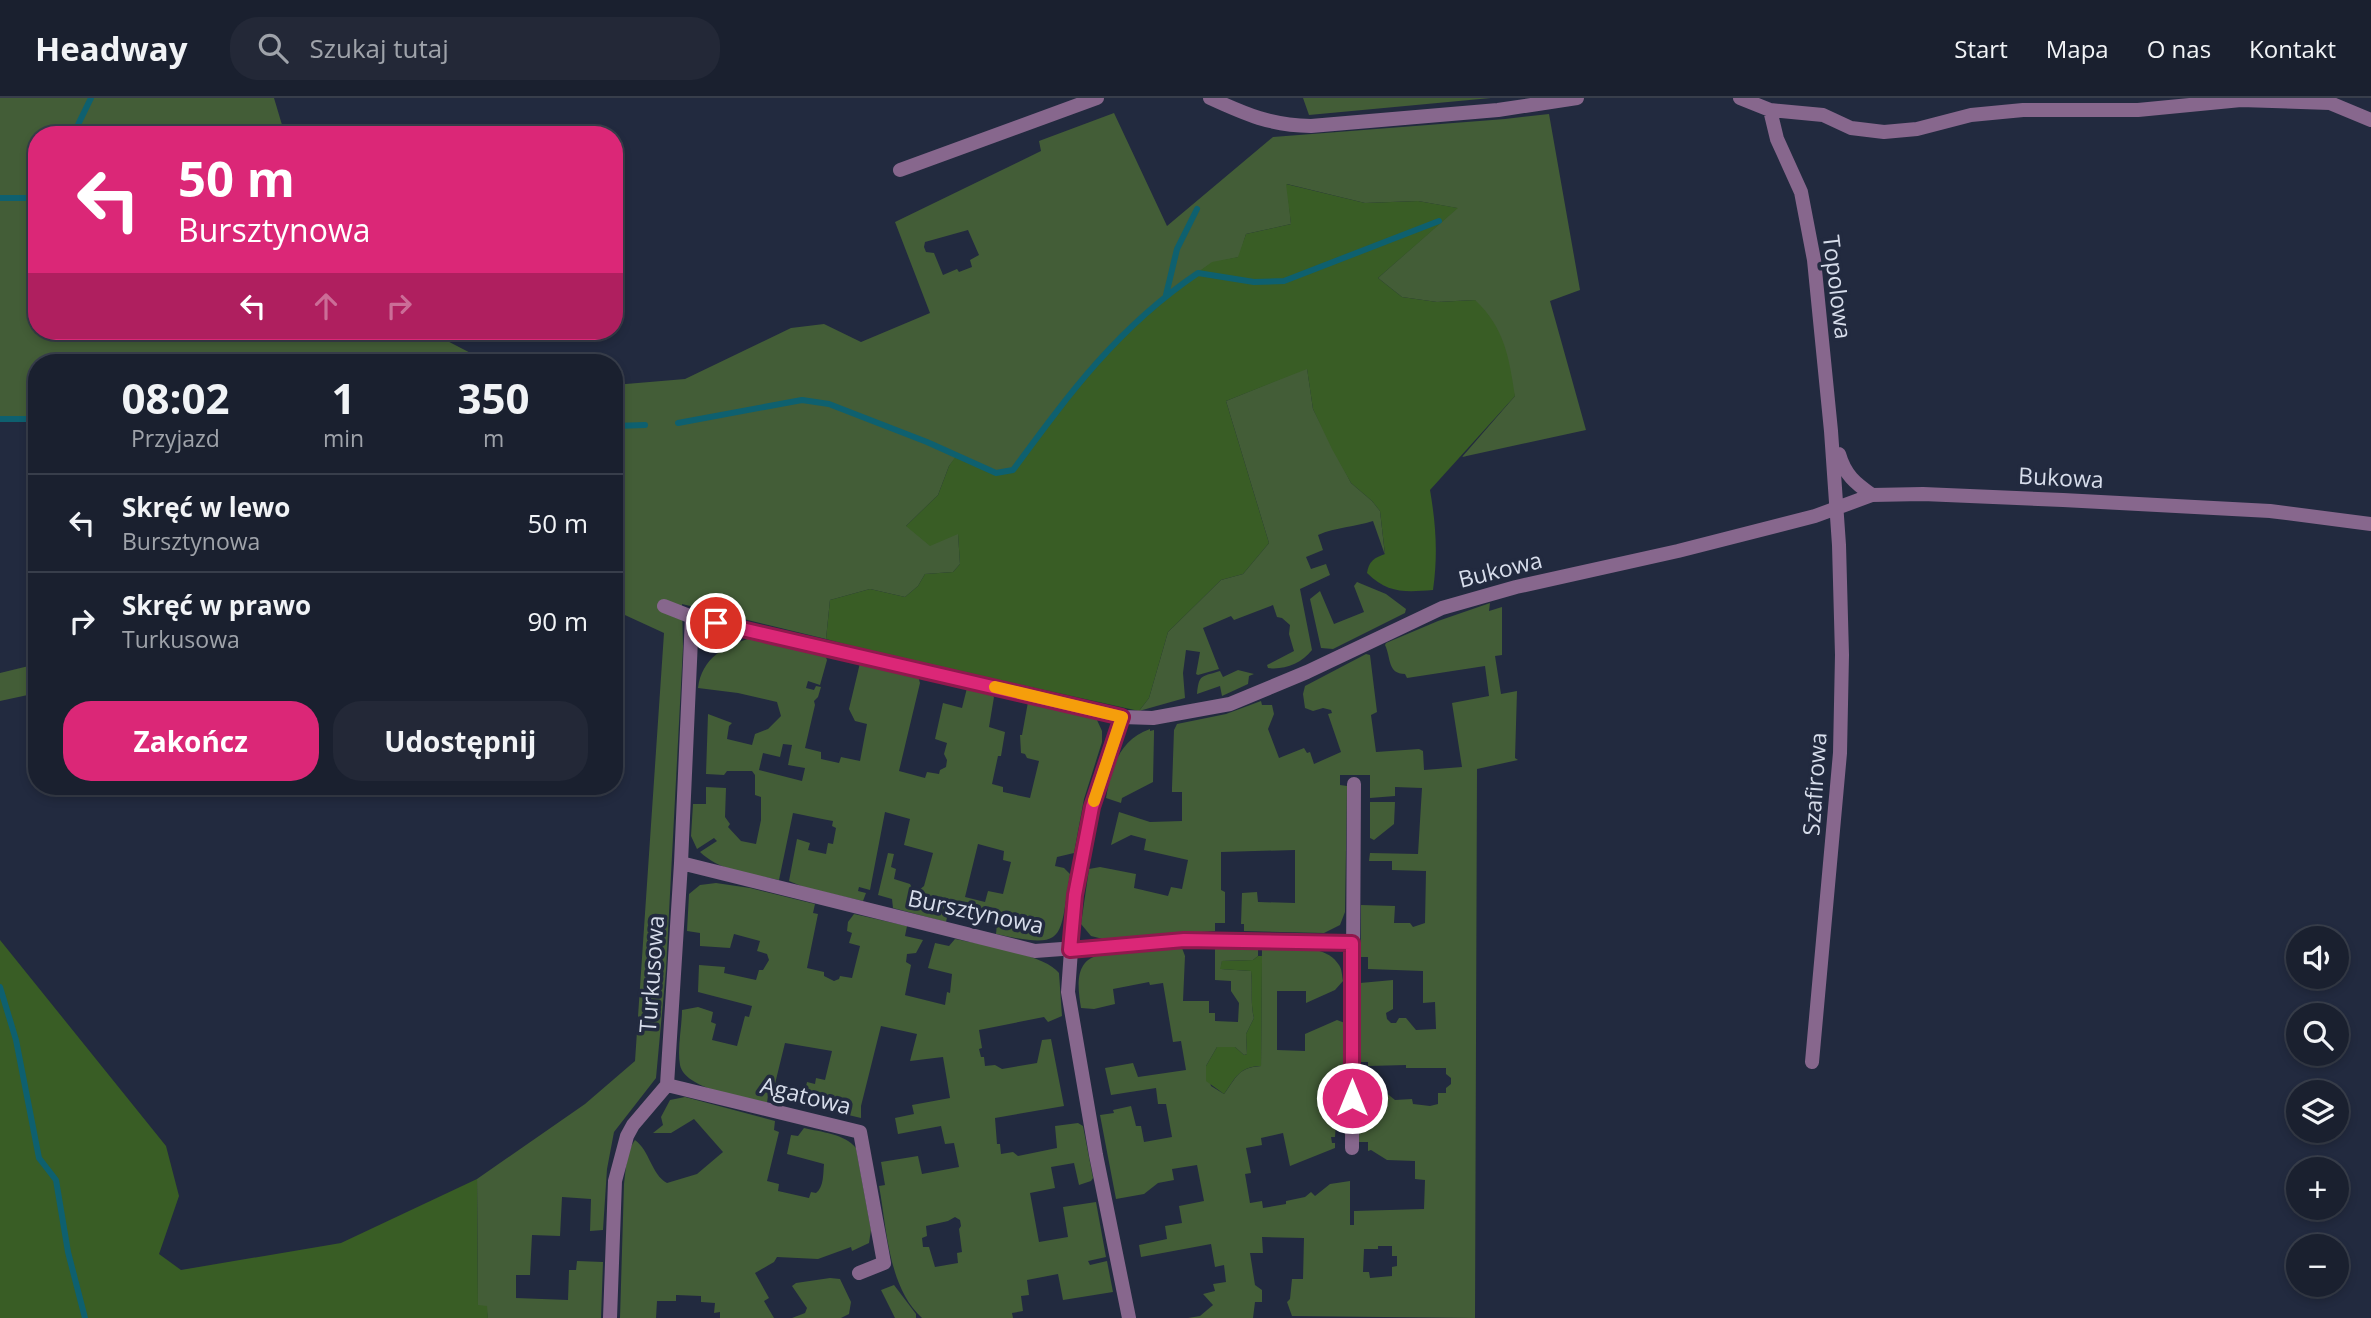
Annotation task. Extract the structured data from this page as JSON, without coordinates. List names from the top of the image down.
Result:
{
  "streets": {
    "street": [
      "Topolowa",
      "Bukowa",
      "Szafirowa",
      "Bursztynowa",
      "Turkusowa",
      "Agatowa"
    ]
  },
  "crossings": [
    ["Topolowa", "Bukowa"],
    ["Topolowa", "Szafirowa"],
    ["Bukowa", "Szafirowa"],
    ["Bukowa", "Turkusowa"],
    ["Bursztynowa", "Turkusowa"],
    ["Turkusowa", "Agatowa"]
  ],
  "page": {
    "header": "Headway",
    "search": "Szukaj tutaj",
    "nav": [
      "Start",
      "Mapa",
      "O nas",
      "Kontakt"
    ],
    "turn": ["50 m", "Bursztynowa"],
    "eta": [
      "08:02",
      "Przyjazd",
      "1",
      "min",
      "350",
      "m"
    ],
    "list": [
      {
        "name": "Skręć w lewo",
        "note": "Bursztynowa",
        "value": "50 m"
      },
      {
        "name": "Skręć w prawo",
        "note": "Turkusowa",
        "value": "90 m"
      }
    ],
    "buttons": ["Zakończ", "Udostępnij"],
    "map_buttons": ["+", "−"]
  }
}
